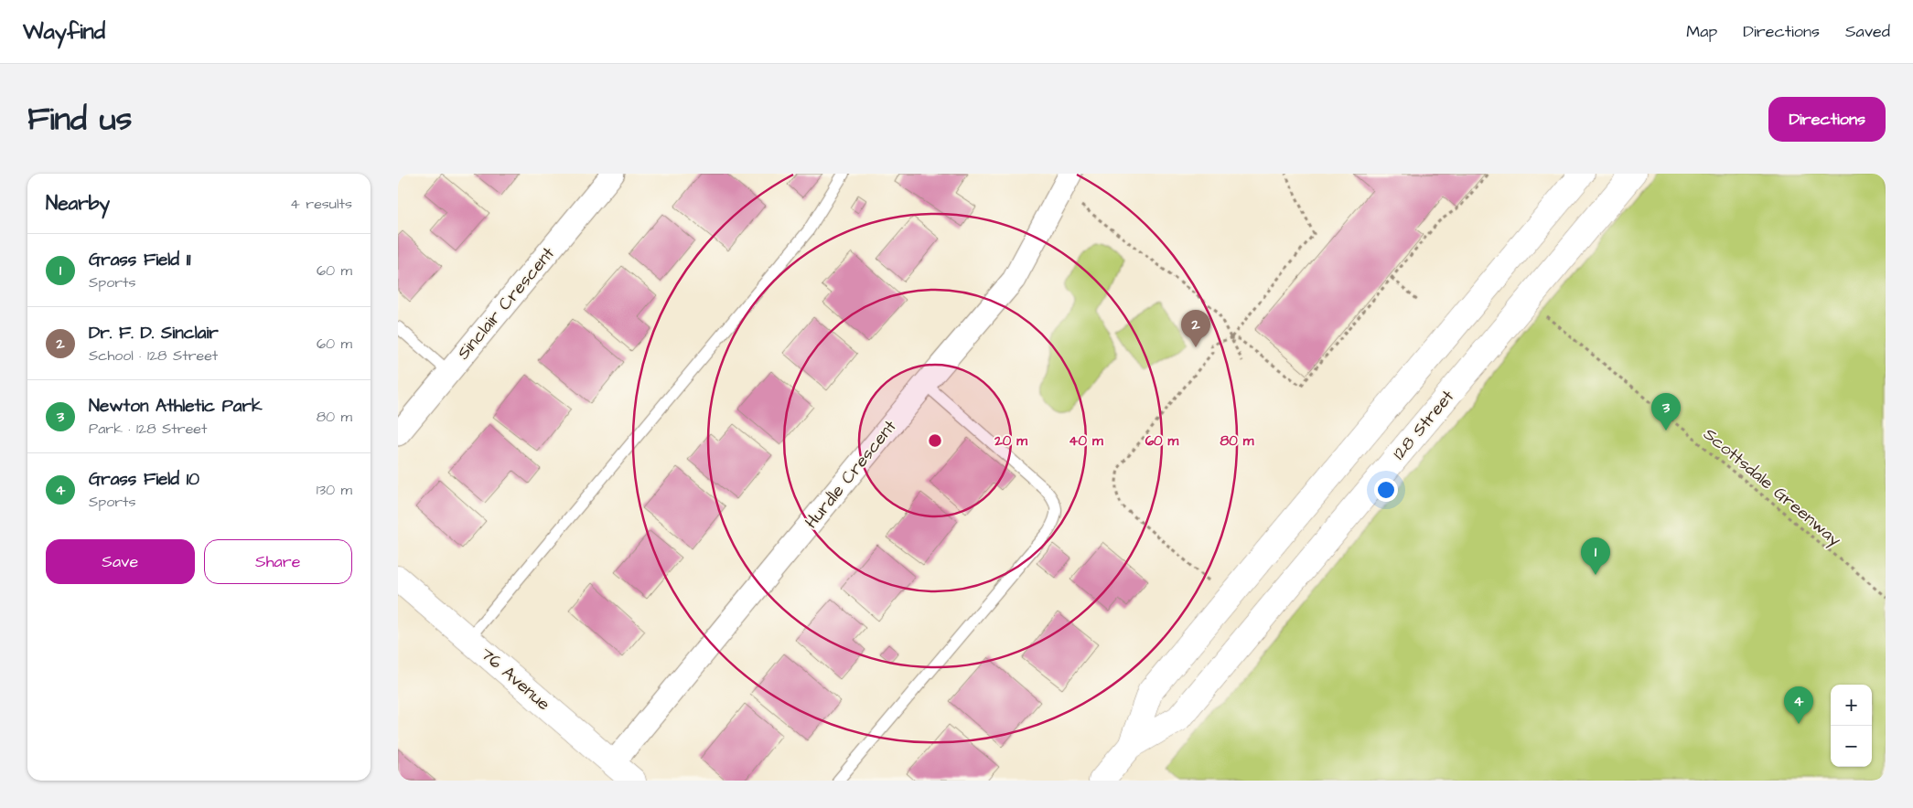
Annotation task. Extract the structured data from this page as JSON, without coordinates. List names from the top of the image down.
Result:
{
  "streets": {
    "main road": ["128 Street", "76 Avenue"],
    "street": ["Sinclair Crescent", "Hurdle Crescent"],
    "path": ["Scottsdale Greenway"]
  },
  "crossings": [
    ["Hurdle Crescent", "76 Avenue"]
  ],
  "page": {
    "header": "Wayfind",
    "nav": ["Map", "Directions", "Saved"],
    "title": "Find us",
    "buttons": [
      "Directions",
      ["Save", "Share"]
    ],
    "heading": ["Nearby", "4 results"],
    "list": [
      {
        "mark": "1",
        "name": "Grass Field 11",
        "note": "Sports",
        "value": "60 m"
      },
      {
        "mark": "2",
        "name": "Dr. F. D. Sinclair",
        "note": "School · 128 Street",
        "value": "60 m"
      },
      {
        "mark": "3",
        "name": "Newton Athletic Park",
        "note": "Park · 128 Street",
        "value": "80 m"
      },
      {
        "mark": "4",
        "name": "Grass Field 10",
        "note": "Sports",
        "value": "130 m"
      }
    ],
    "pins": [
      "2",
      "3",
      "1",
      "4"
    ],
    "map_buttons": ["+", "−"]
  },
  "rings": [
    "20 m",
    "40 m",
    "60 m",
    "80 m"
  ]
}
